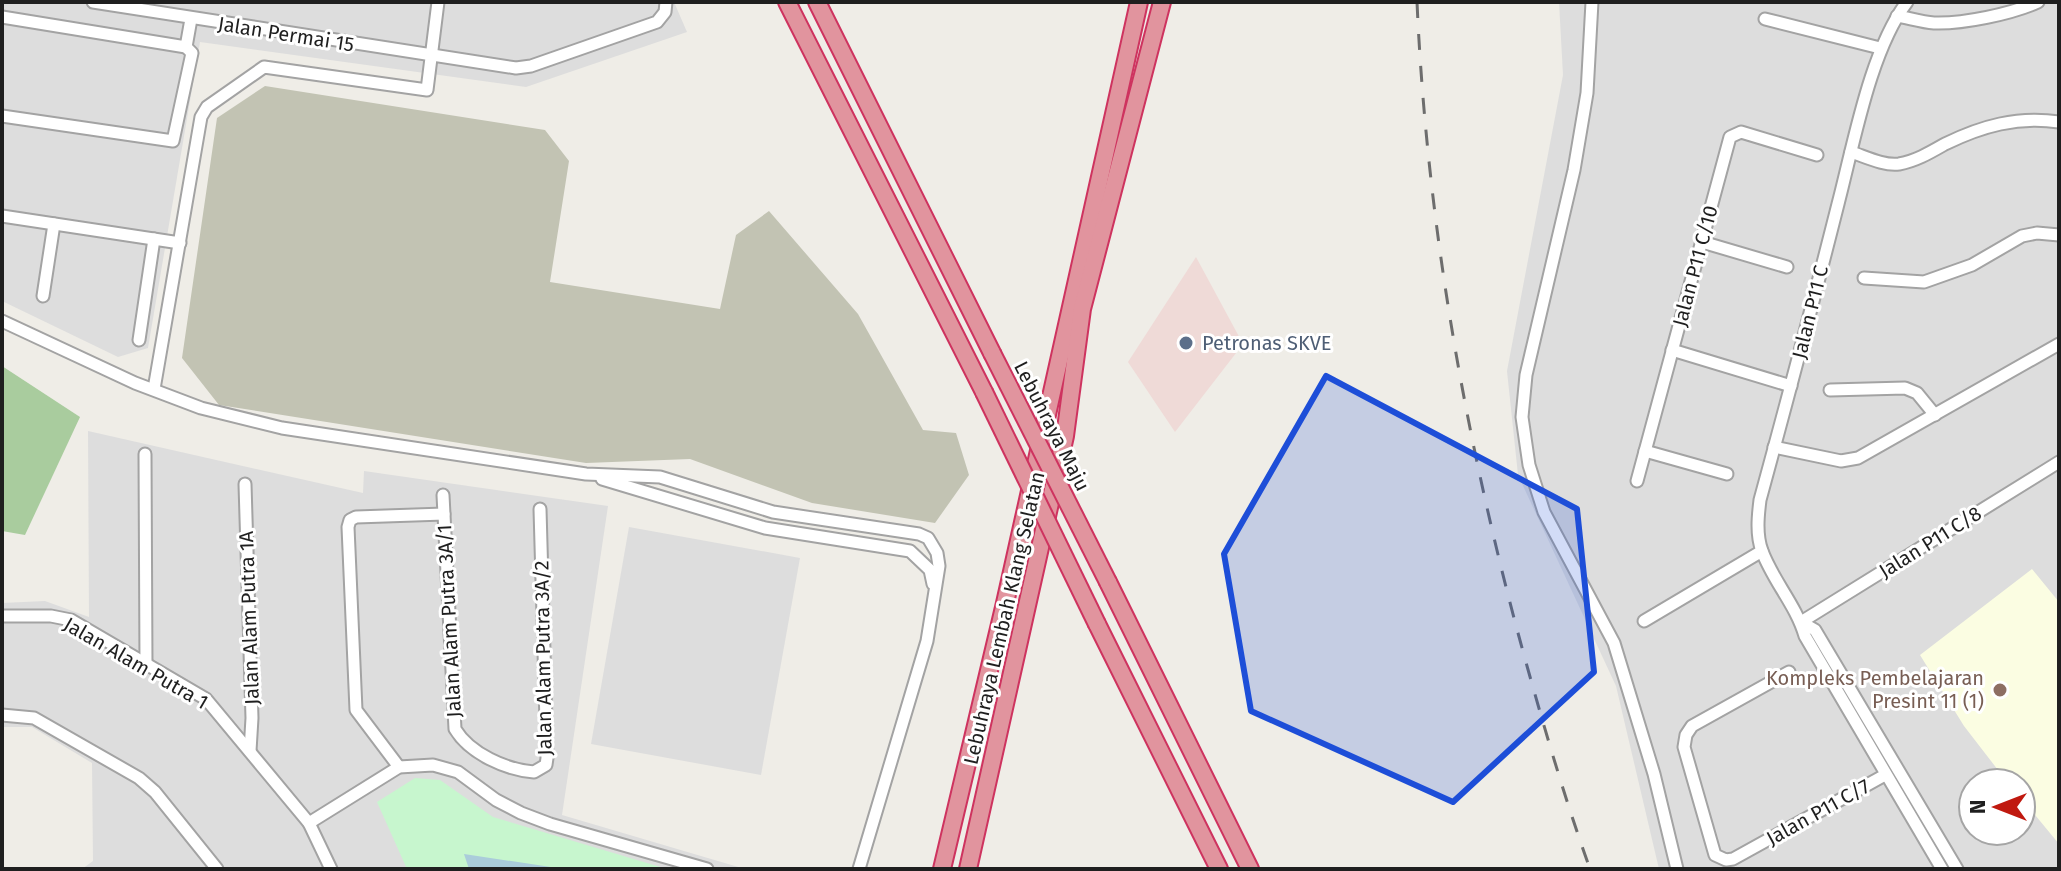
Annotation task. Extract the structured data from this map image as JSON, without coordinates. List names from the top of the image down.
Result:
{
  "streets": {
    "highway": ["Lebuhraya Maju", "Lebuhraya Lembah Klang Selatan"],
    "street": [
      "Jalan Permai 15",
      "Jalan P11 C/10",
      "Jalan P11 C",
      "Jalan P11 C/8",
      "Jalan Alam Putra 1A",
      "Jalan Alam Putra 3A/1",
      "Jalan Alam Putra 3A/2",
      "Jalan Alam Putra 1",
      "Jalan P11 C/7"
    ]
  },
  "crossings": [
    ["Jalan P11 C", "Jalan P11 C/8"],
    ["Jalan P11 C", "Jalan P11 C/7"],
    ["Jalan Alam Putra 1A", "Jalan Alam Putra 1"],
    ["Jalan Alam Putra 3A/1", "Jalan Alam Putra 3A/2"]
  ],
  "places": ["Petronas SKVE", "Kompleks Pembelajaran Presint 11 (1)"],
  "north": "left"
}
